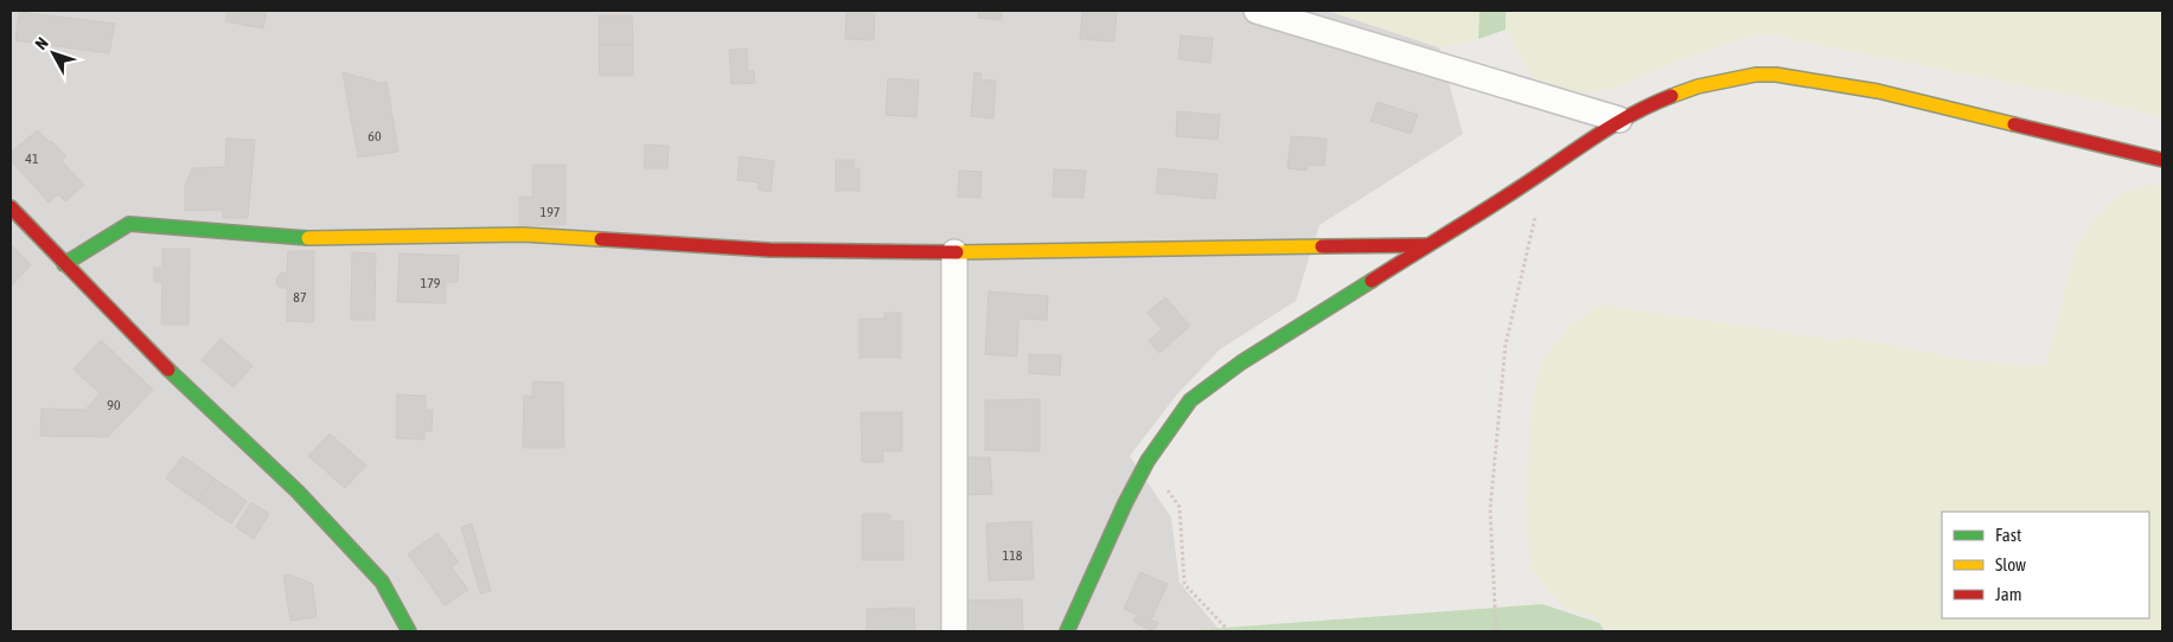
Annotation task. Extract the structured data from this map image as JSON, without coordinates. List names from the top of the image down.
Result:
{
  "house_numbers": [
    "60",
    "41",
    "197",
    "179",
    "87",
    "90",
    "118"
  ],
  "legend": ["Fast", "Slow", "Jam"],
  "north": "top left"
}
